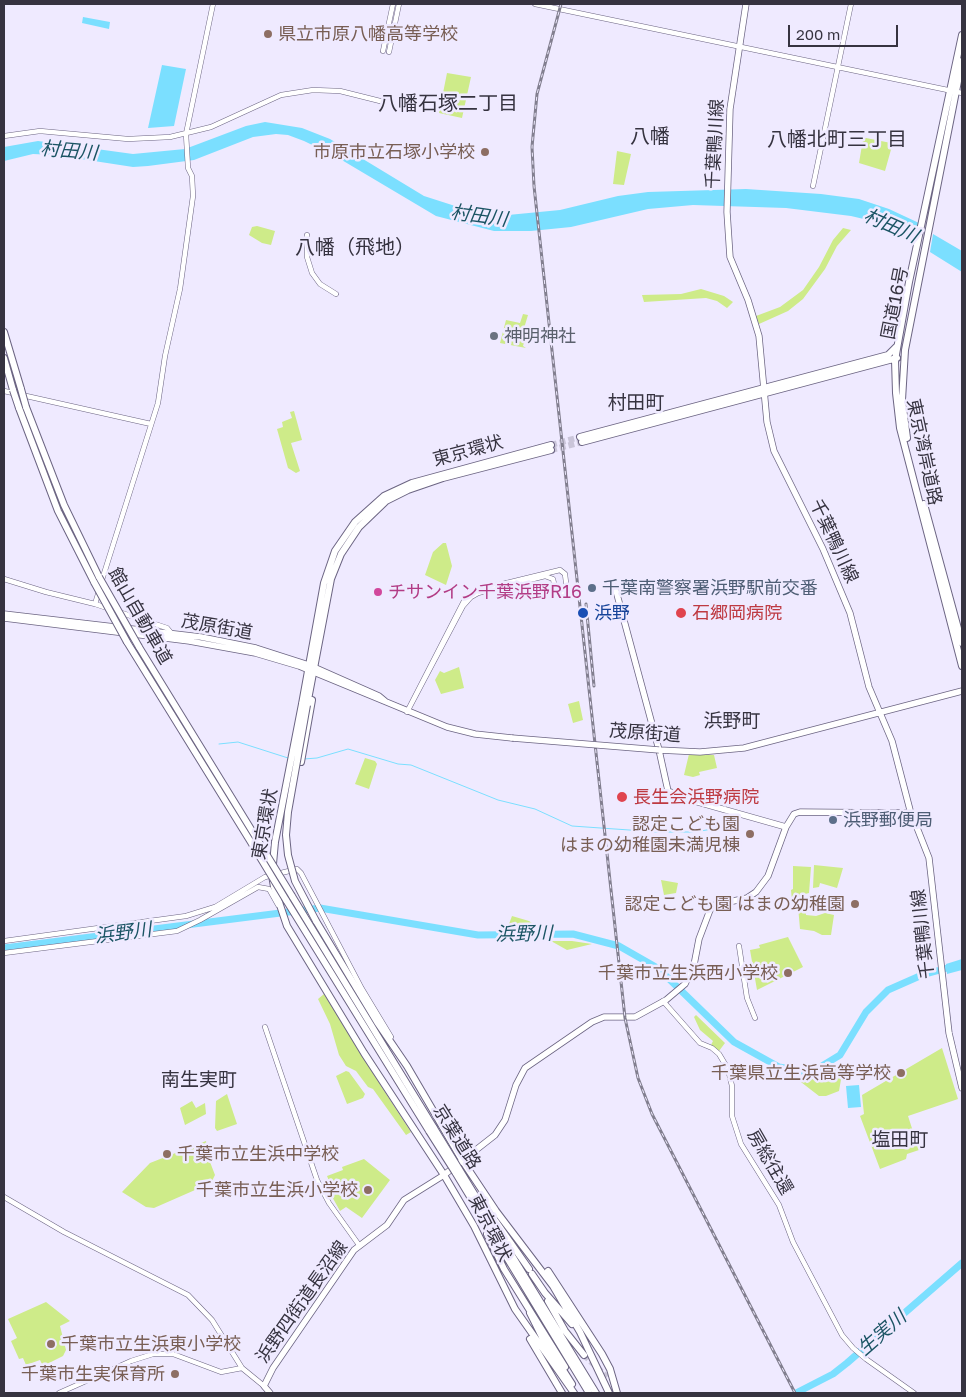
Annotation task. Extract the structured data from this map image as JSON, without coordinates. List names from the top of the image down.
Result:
{
  "streets": {
    "highway": [
      "国道16号",
      "東京環状",
      "東京湾岸道路",
      "館山自動車道",
      "京葉道路"
    ],
    "main road": ["千葉鴨川線", "茂原街道", "浜野四街道長沼線"],
    "street": ["房総往還"]
  },
  "crossings": [
    ["千葉鴨川線", "茂原街道"],
    ["千葉鴨川線", "浜野四街道長沼線"],
    ["国道16号", "東京湾岸道路"],
    ["東京環状", "茂原街道"],
    ["東京環状", "浜野四街道長沼線"],
    ["館山自動車道", "京葉道路"],
    ["房総往還", "浜野四街道長沼線"]
  ],
  "districts": [
    "八幡石塚二丁目",
    "八幡",
    "八幡北町三丁目",
    "八幡（飛地）",
    "村田町",
    "浜野町",
    "南生実町",
    "塩田町"
  ],
  "water": ["村田川", "浜野川", "生実川"],
  "places": [
    "県立市原八幡高等学校",
    "市原市立石塚小学校",
    "神明神社",
    "千葉南警察署浜野駅前交番",
    "チサンイン千葉浜野R16",
    "浜野",
    "石郷岡病院",
    "長生会浜野病院",
    "浜野郵便局",
    "認定こども園 はまの幼稚園未満児棟",
    "認定こども園 はまの幼稚園",
    "千葉市立生浜西小学校",
    "千葉県立生浜高等学校",
    "千葉市立生浜中学校",
    "千葉市立生浜小学校",
    "千葉市立生浜東小学校",
    "千葉市生実保育所"
  ],
  "scale_bar": "200 m"
}
